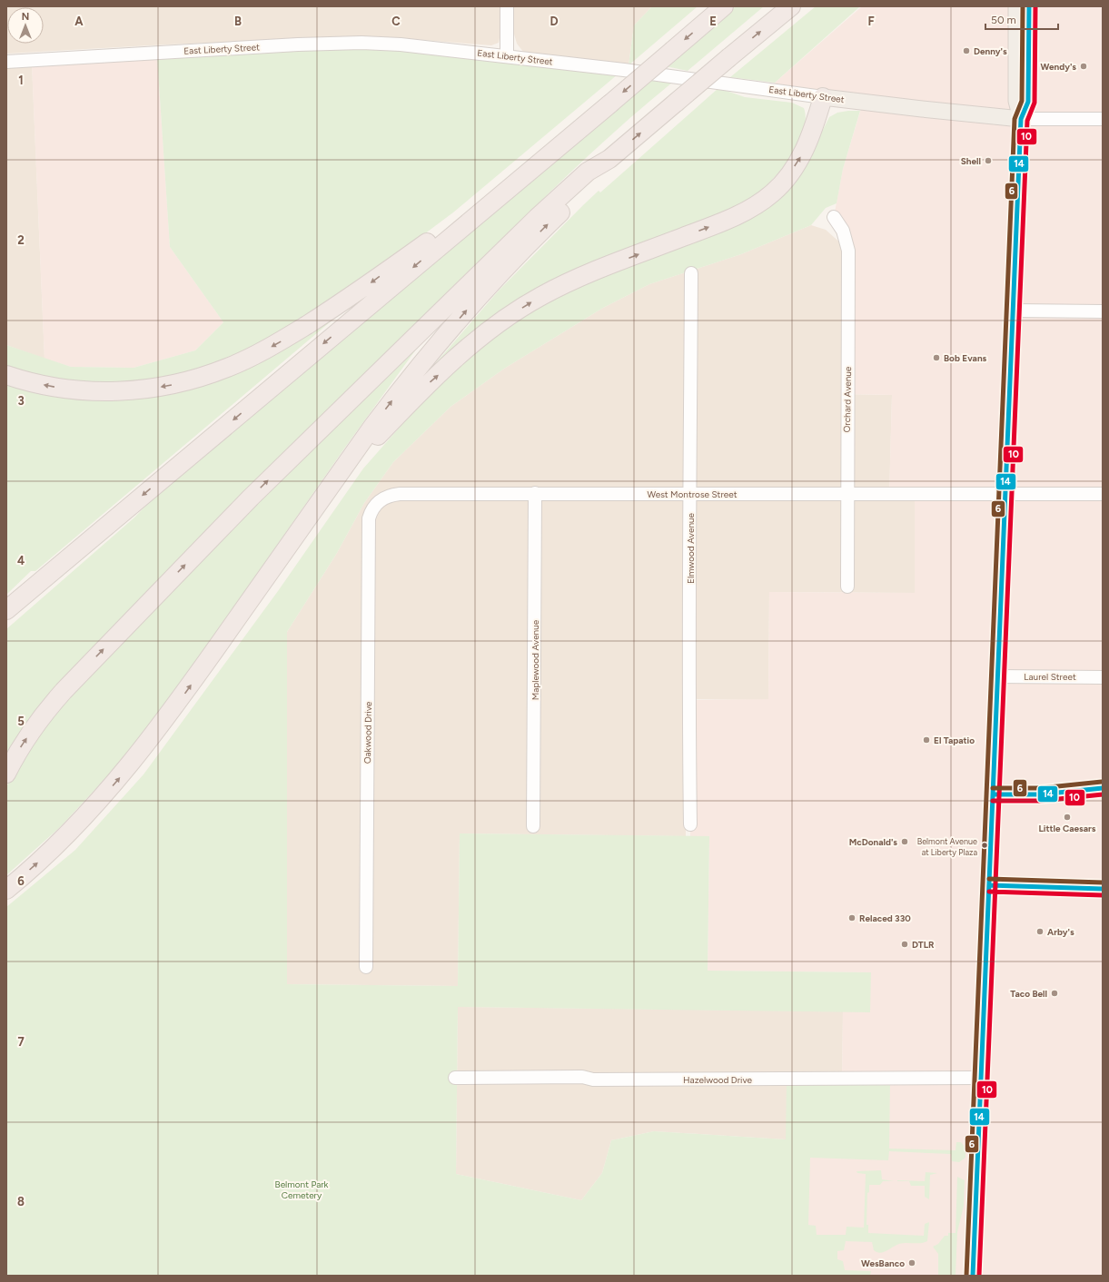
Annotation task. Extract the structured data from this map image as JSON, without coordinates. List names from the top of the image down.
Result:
{
  "streets": {
    "main road": ["East Liberty Street"],
    "street": [
      "Orchard Avenue",
      "West Montrose Street",
      "Elmwood Avenue",
      "Maplewood Avenue",
      "Laurel Street",
      "Oakwood Drive",
      "Hazelwood Drive"
    ]
  },
  "crossings": [
    ["Orchard Avenue", "West Montrose Street"],
    ["West Montrose Street", "Elmwood Avenue"],
    ["West Montrose Street", "Maplewood Avenue"],
    ["West Montrose Street", "Oakwood Drive"]
  ],
  "parks": ["Belmont Park Cemetery"],
  "places": [
    "Denny's",
    "Wendy's",
    "Shell",
    "Bob Evans",
    "El Tapatio",
    "Little Caesars",
    "McDonald's",
    "Belmont Avenue at Liberty Plaza",
    "Relaced 330",
    "Arby's",
    "DTLR",
    "Taco Bell",
    "WesBanco"
  ],
  "lines": ["transit line 14", "transit line 10", "transit line 6"],
  "scale_bar": "50 m",
  "north": "top",
  "grid": {
    "columns": [
      "A",
      "B",
      "C",
      "D",
      "E",
      "F"
    ],
    "rows": [
      "1",
      "2",
      "3",
      "4",
      "5",
      "6",
      "7",
      "8"
    ]
  }
}
